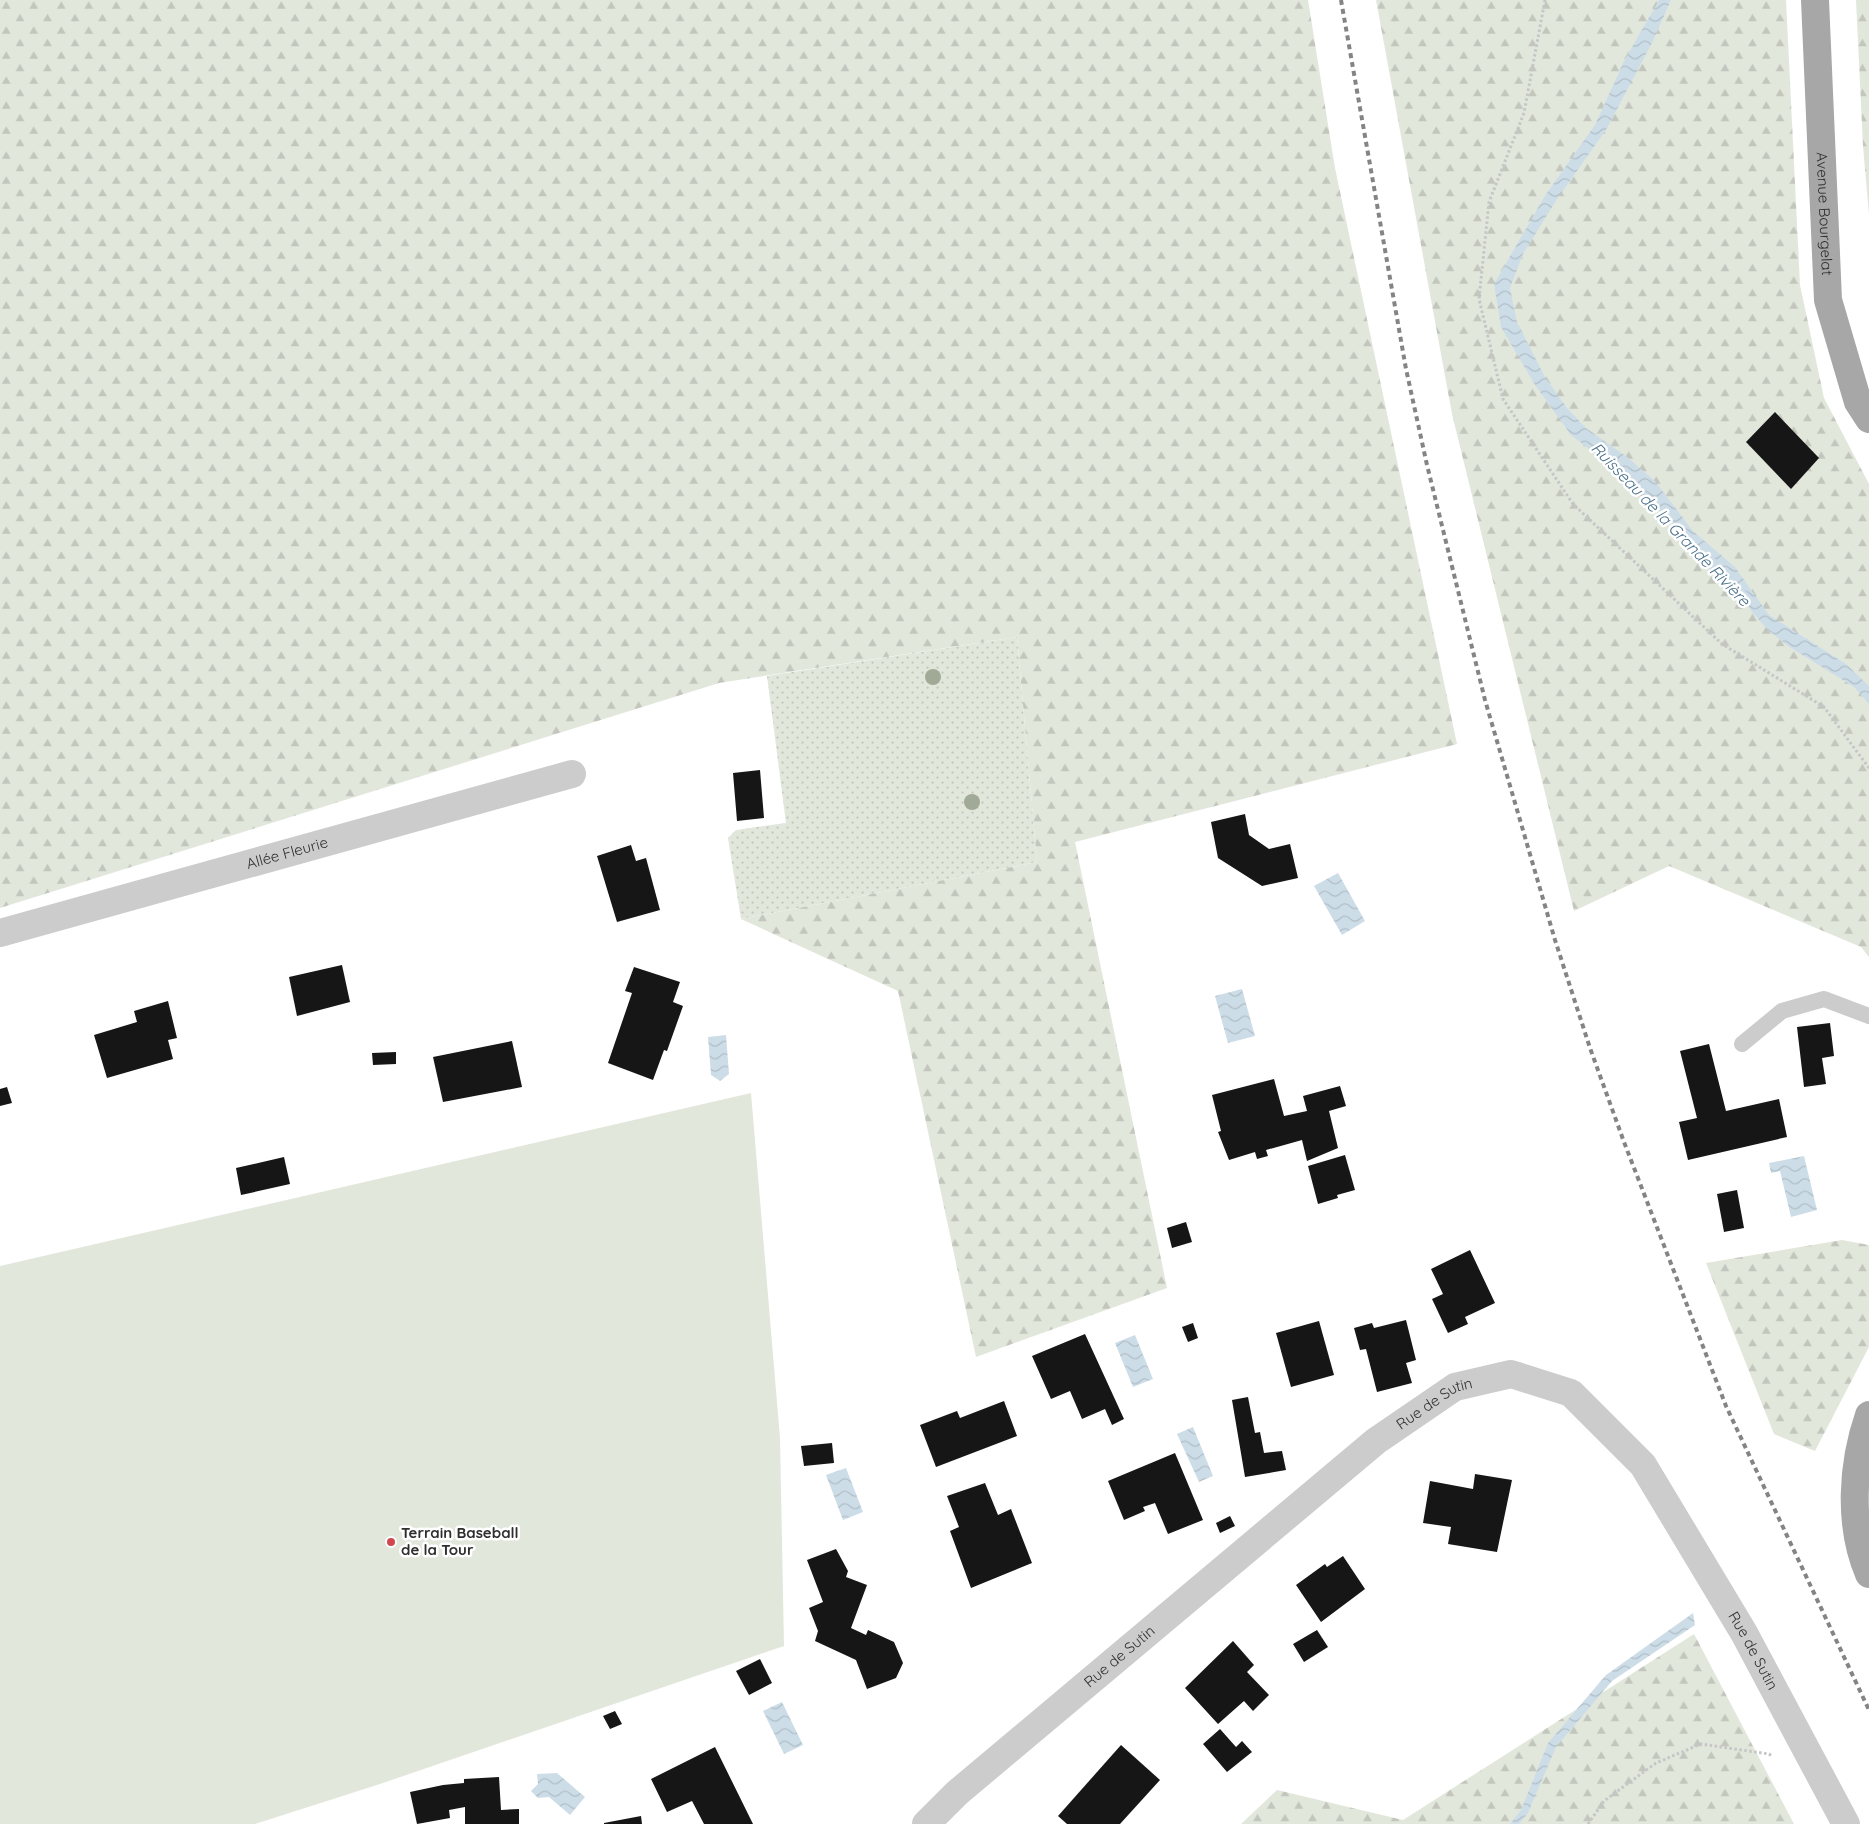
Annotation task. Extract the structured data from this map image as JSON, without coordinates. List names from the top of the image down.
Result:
{
  "streets": {
    "main road": ["Avenue Bourgelat"],
    "street": ["Allée Fleurie", "Rue de Sutin"]
  },
  "water": ["Ruisseau de la Grande Rivière"],
  "places": ["Terrain Baseball de la Tour"]
}
